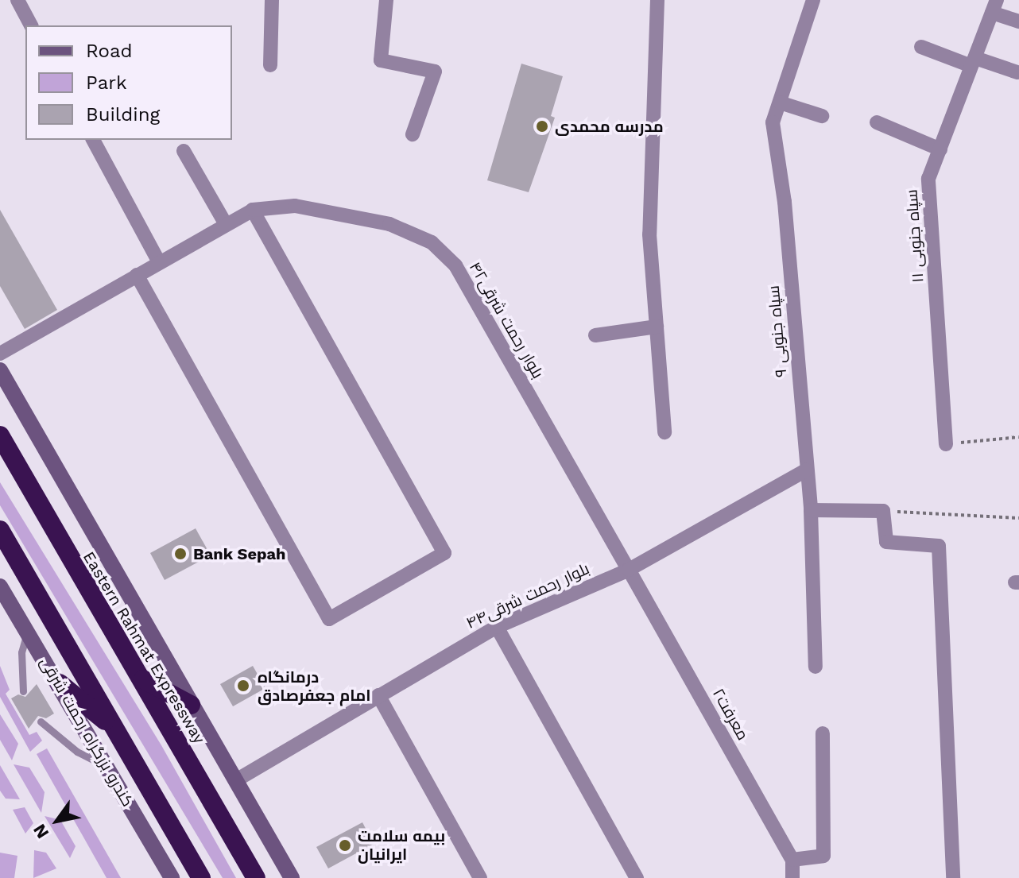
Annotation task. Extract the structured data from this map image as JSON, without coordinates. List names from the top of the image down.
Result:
{
  "streets": {
    "highway": ["Eastern Rahmat Expressway"],
    "main road": ["کندرو بزرگراه رحمت شرقی"],
    "street": [
      "۱۱ سپاه جنوبی",
      "بلوار رحمت شرقی۴۲",
      "۹ سپاه جنوبی",
      "۴۴بلوار رحمت شرقی",
      "معرفت۲"
    ]
  },
  "crossings": [
    ["بلوار رحمت شرقی۴۲", "۴۴بلوار رحمت شرقی"],
    ["بلوار رحمت شرقی۴۲", "معرفت۲"],
    ["۹ سپاه جنوبی", "۴۴بلوار رحمت شرقی"],
    ["۴۴بلوار رحمت شرقی", "معرفت۲"]
  ],
  "places": [
    "مدرسه محمدی",
    "Bank Sepah",
    "درمانگاه امام جعفرصادق",
    "بیمه سلامت ایرانیان"
  ],
  "legend": ["Road", "Park", "Building"],
  "north": "bottom left"
}
